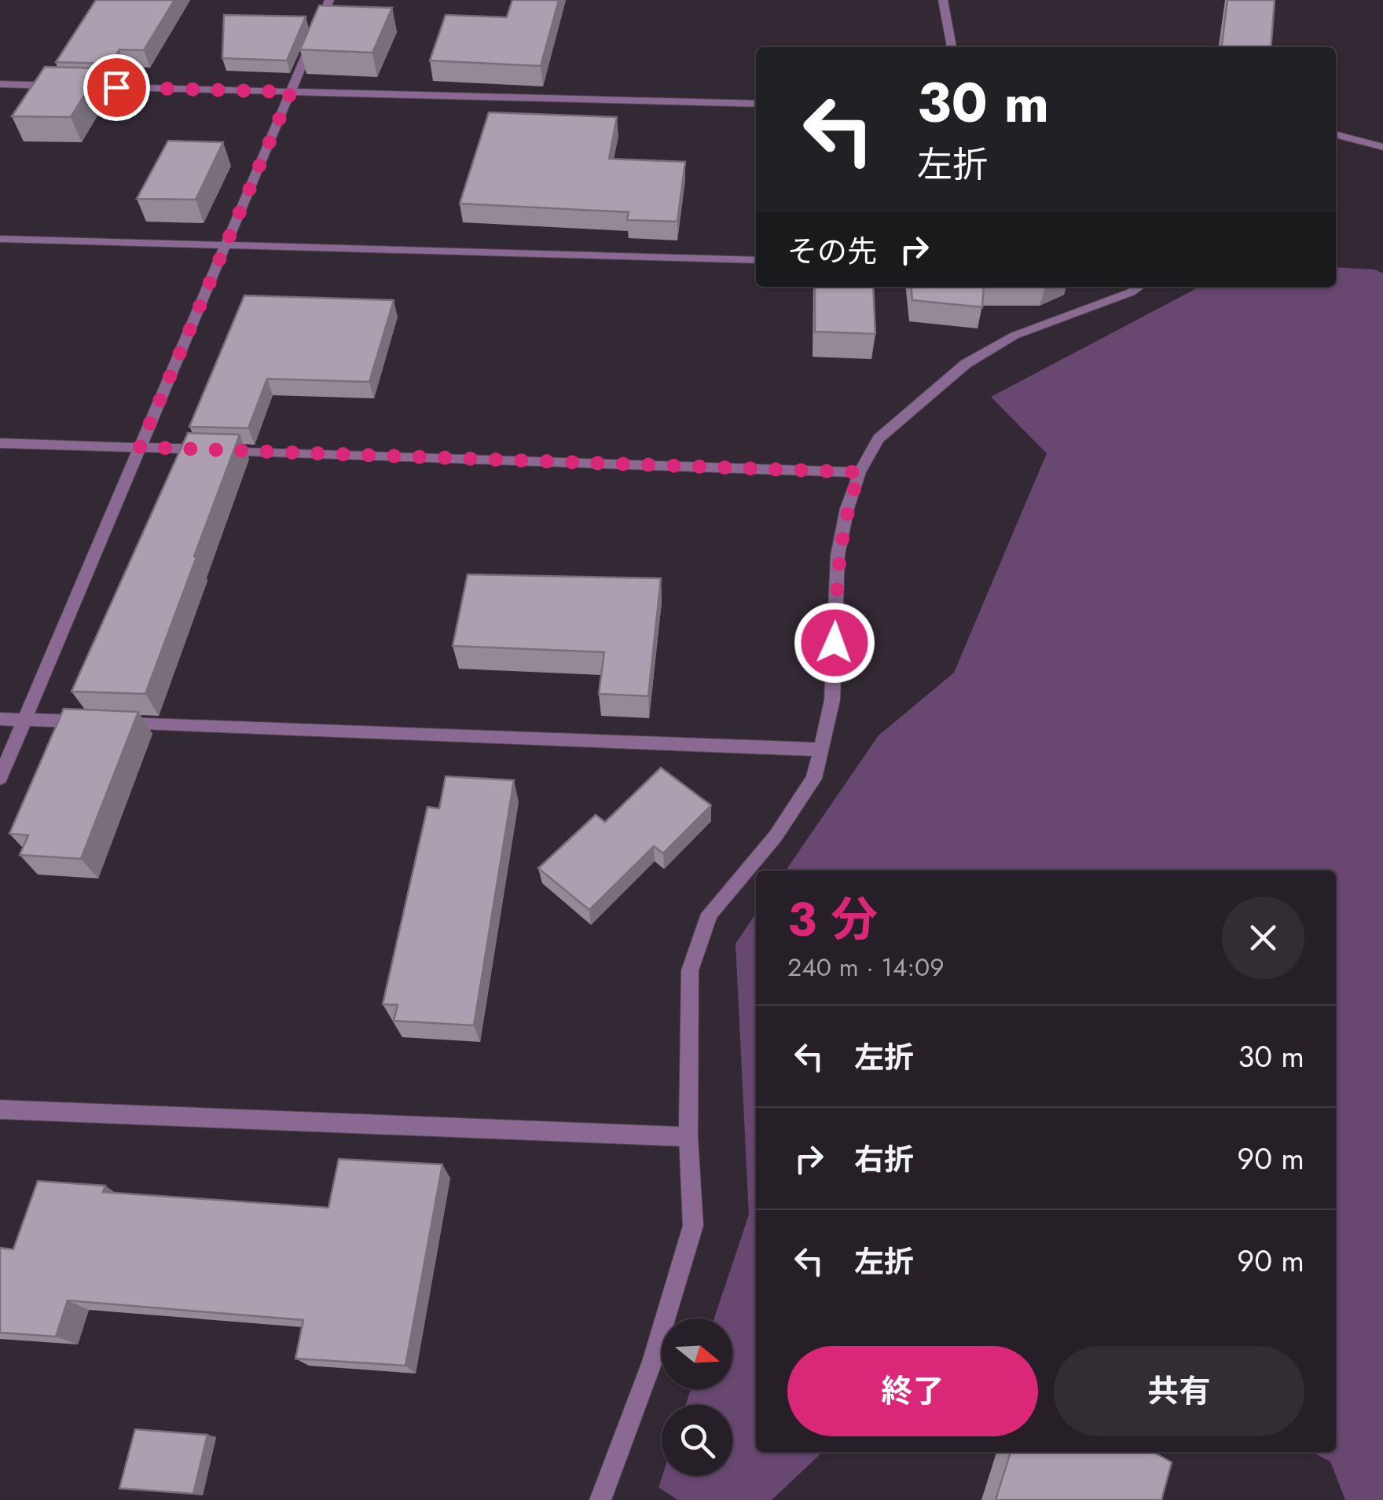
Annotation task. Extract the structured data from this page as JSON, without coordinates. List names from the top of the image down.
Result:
{
  "north": "right",
  "page": {
    "turn": ["30 m", "左折"],
    "then": "その先",
    "heading": ["3 分", "240 m · 14:09"],
    "list": [
      {
        "name": "左折",
        "value": "30 m"
      },
      {
        "name": "右折",
        "value": "90 m"
      },
      {
        "name": "左折",
        "value": "90 m"
      }
    ],
    "buttons": ["終了", "共有"]
  }
}
